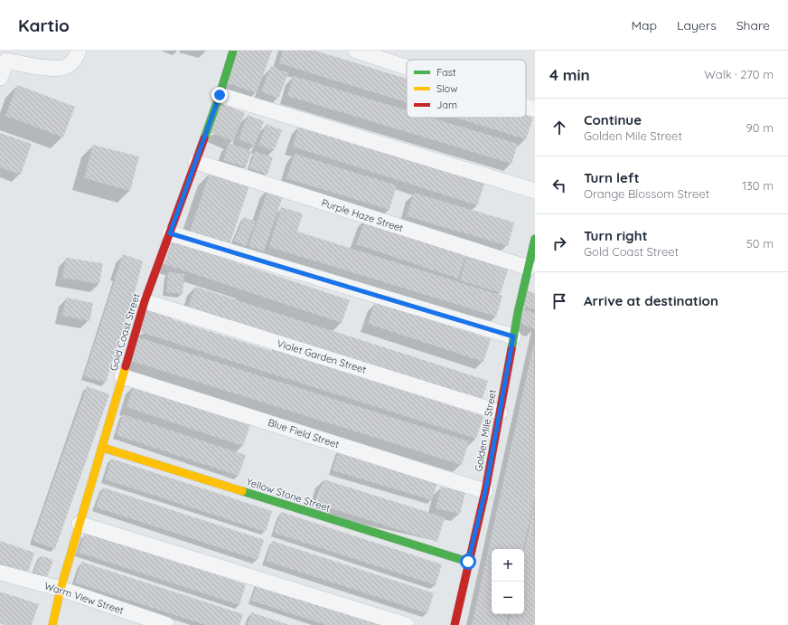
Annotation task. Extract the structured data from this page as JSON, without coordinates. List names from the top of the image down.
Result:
{
  "streets": {
    "street": [
      "Purple Haze Street",
      "Gold Coast Street",
      "Violet Garden Street",
      "Golden Mile Street",
      "Blue Field Street",
      "Yellow Stone Street",
      "Warm View Street"
    ]
  },
  "crossings": [
    ["Purple Haze Street", "Gold Coast Street"],
    ["Purple Haze Street", "Golden Mile Street"],
    ["Gold Coast Street", "Violet Garden Street"],
    ["Gold Coast Street", "Blue Field Street"],
    ["Gold Coast Street", "Yellow Stone Street"],
    ["Gold Coast Street", "Warm View Street"],
    ["Violet Garden Street", "Golden Mile Street"],
    ["Golden Mile Street", "Blue Field Street"],
    ["Golden Mile Street", "Yellow Stone Street"]
  ],
  "legend": ["Fast", "Slow", "Jam"],
  "page": {
    "header": "Kartio",
    "nav": ["Map", "Layers", "Share"],
    "heading": ["4 min", "Walk · 270 m"],
    "list": [
      ["Continue", "Golden Mile Street", "90 m"],
      ["Turn left", "Orange Blossom Street", "130 m"],
      ["Turn right", "Gold Coast Street", "50 m"],
      "Arrive at destination"
    ],
    "map_buttons": ["+", "−"]
  }
}
